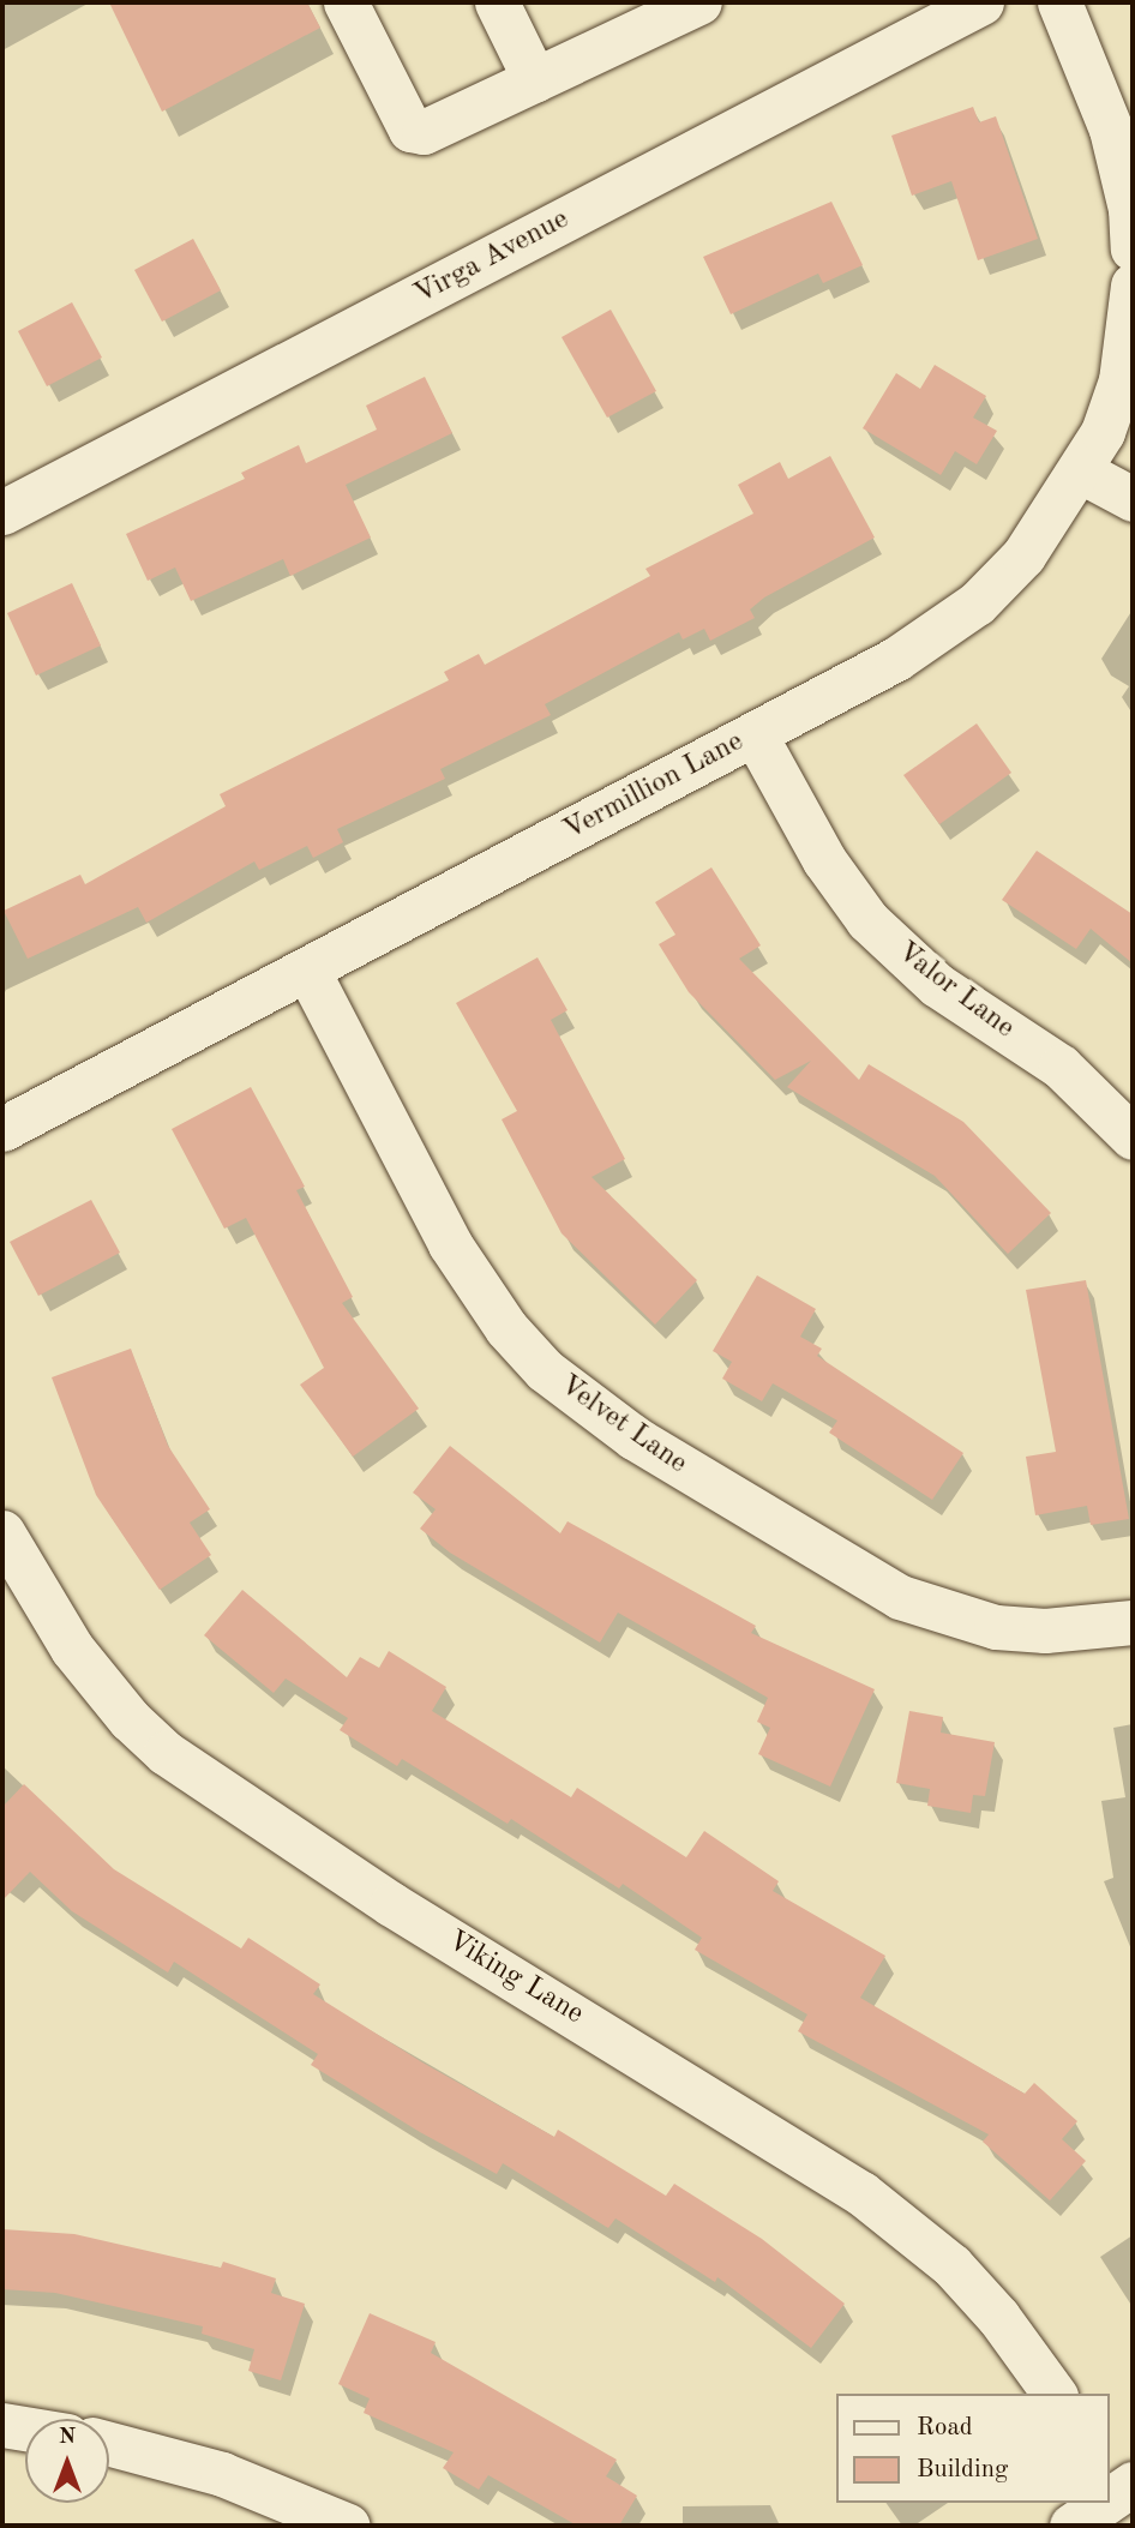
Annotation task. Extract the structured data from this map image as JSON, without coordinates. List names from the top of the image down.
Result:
{
  "streets": {
    "street": [
      "Virga Avenue",
      "Vermillion Lane",
      "Valor Lane",
      "Velvet Lane",
      "Viking Lane"
    ]
  },
  "crossings": [
    ["Vermillion Lane", "Valor Lane"],
    ["Vermillion Lane", "Velvet Lane"]
  ],
  "legend": ["Road", "Building"],
  "north": "top"
}
